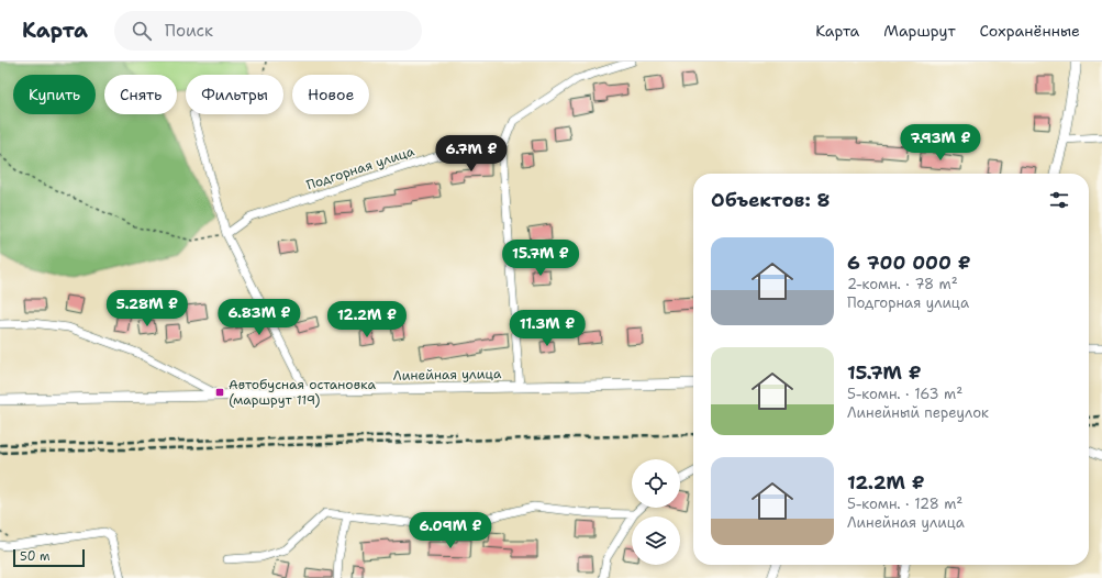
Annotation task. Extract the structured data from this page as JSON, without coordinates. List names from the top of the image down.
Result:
{
  "streets": {
    "street": ["Подгорная улица", "Линейная улица"]
  },
  "places": {
    "transit": ["Автобусная остановка (маршрут 119)"]
  },
  "scale_bar": "50 m",
  "page": {
    "header": "Карта",
    "search": "Поиск",
    "nav": ["Карта", "Маршрут", "Сохранённые"],
    "chip": [
      "Купить",
      "Снять",
      "Фильтры",
      "Новое"
    ],
    "price": [
      "7.93M ₽",
      "6.7M ₽",
      "15.7M ₽",
      "5.28M ₽",
      "6.83M ₽",
      "12.2M ₽",
      "11.3M ₽",
      "6.09M ₽"
    ],
    "heading": "Объектов: 8",
    "list": [
      {
        "name": "6 700 000 ₽",
        "note": "2-комн. · 78 m² · Подгорная улица"
      },
      {
        "name": "15.7M ₽",
        "note": "5-комн. · 163 m² · Линейный переулок"
      },
      {
        "name": "12.2M ₽",
        "note": "5-комн. · 128 m² · Линейная улица"
      }
    ],
    "scale": "50 m"
  }
}
